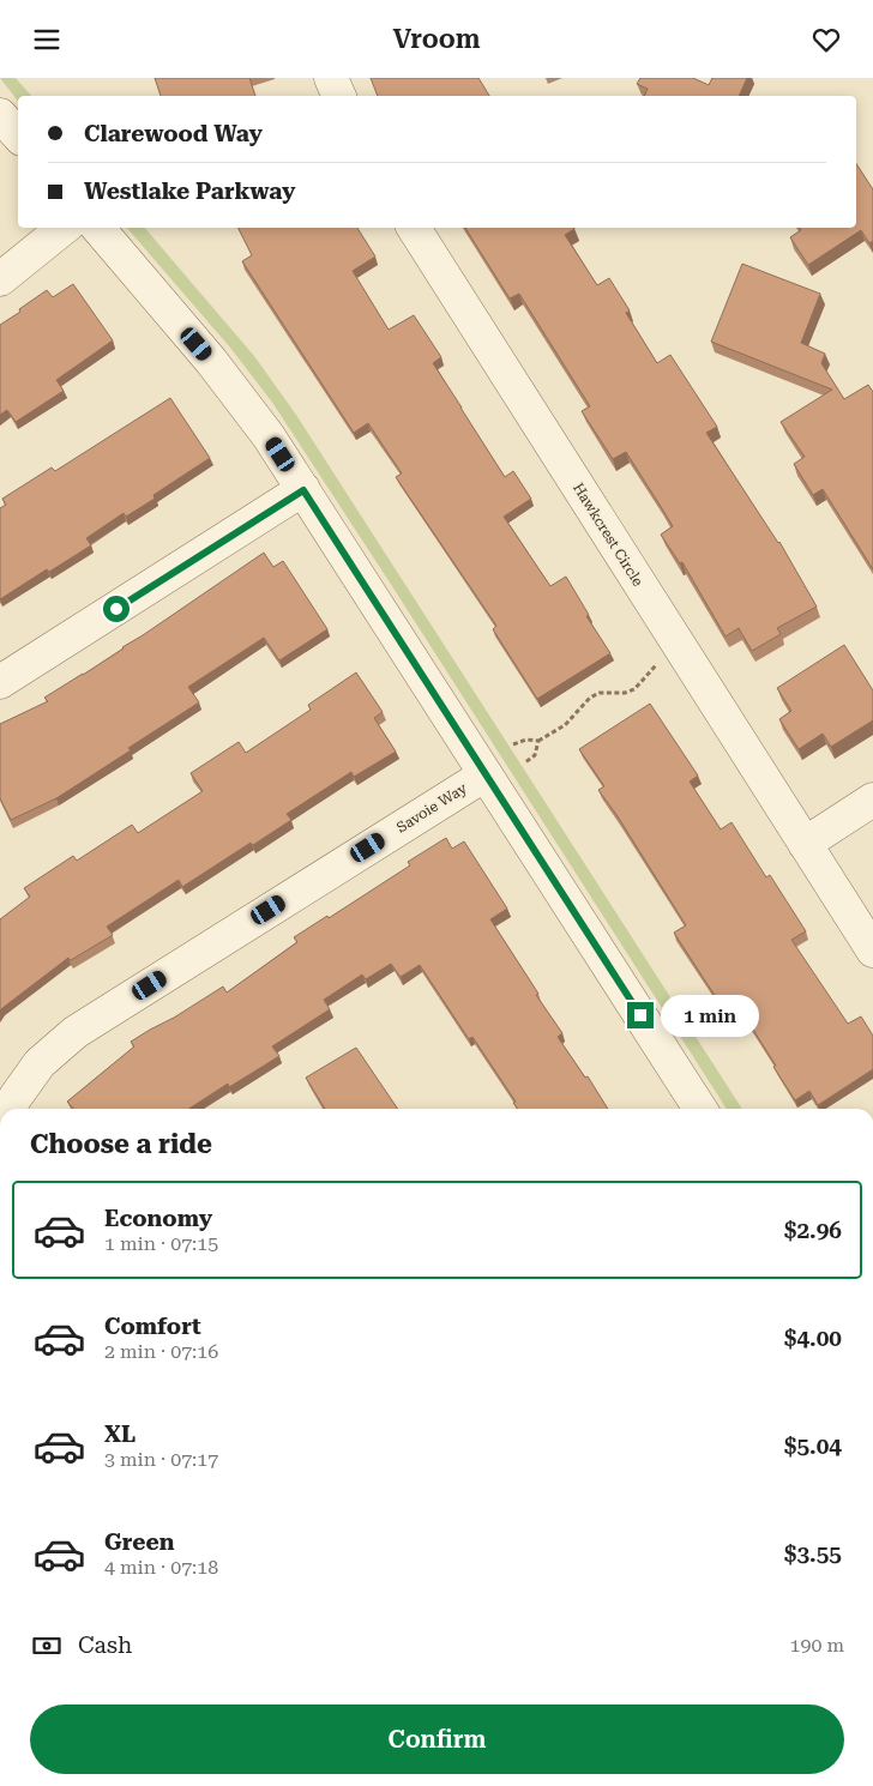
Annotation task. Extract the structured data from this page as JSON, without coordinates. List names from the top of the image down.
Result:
{
  "streets": {
    "street": ["Hawkcrest Circle", "Savoie Way"]
  },
  "page": {
    "header": "Vroom",
    "banner": ["Clarewood Way", "Westlake Parkway"],
    "bubble": "1 min",
    "heading": "Choose a ride",
    "list": [
      {
        "name": "Economy",
        "note": "1 min · 07:15",
        "value": "$2.96"
      },
      {
        "name": "Comfort",
        "note": "2 min · 07:16",
        "value": "$4.00"
      },
      {
        "name": "XL",
        "note": "3 min · 07:17",
        "value": "$5.04"
      },
      {
        "name": "Green",
        "note": "4 min · 07:18",
        "value": "$3.55"
      }
    ],
    "pay": ["Cash", "190 m"],
    "buttons": "Confirm"
  }
}
